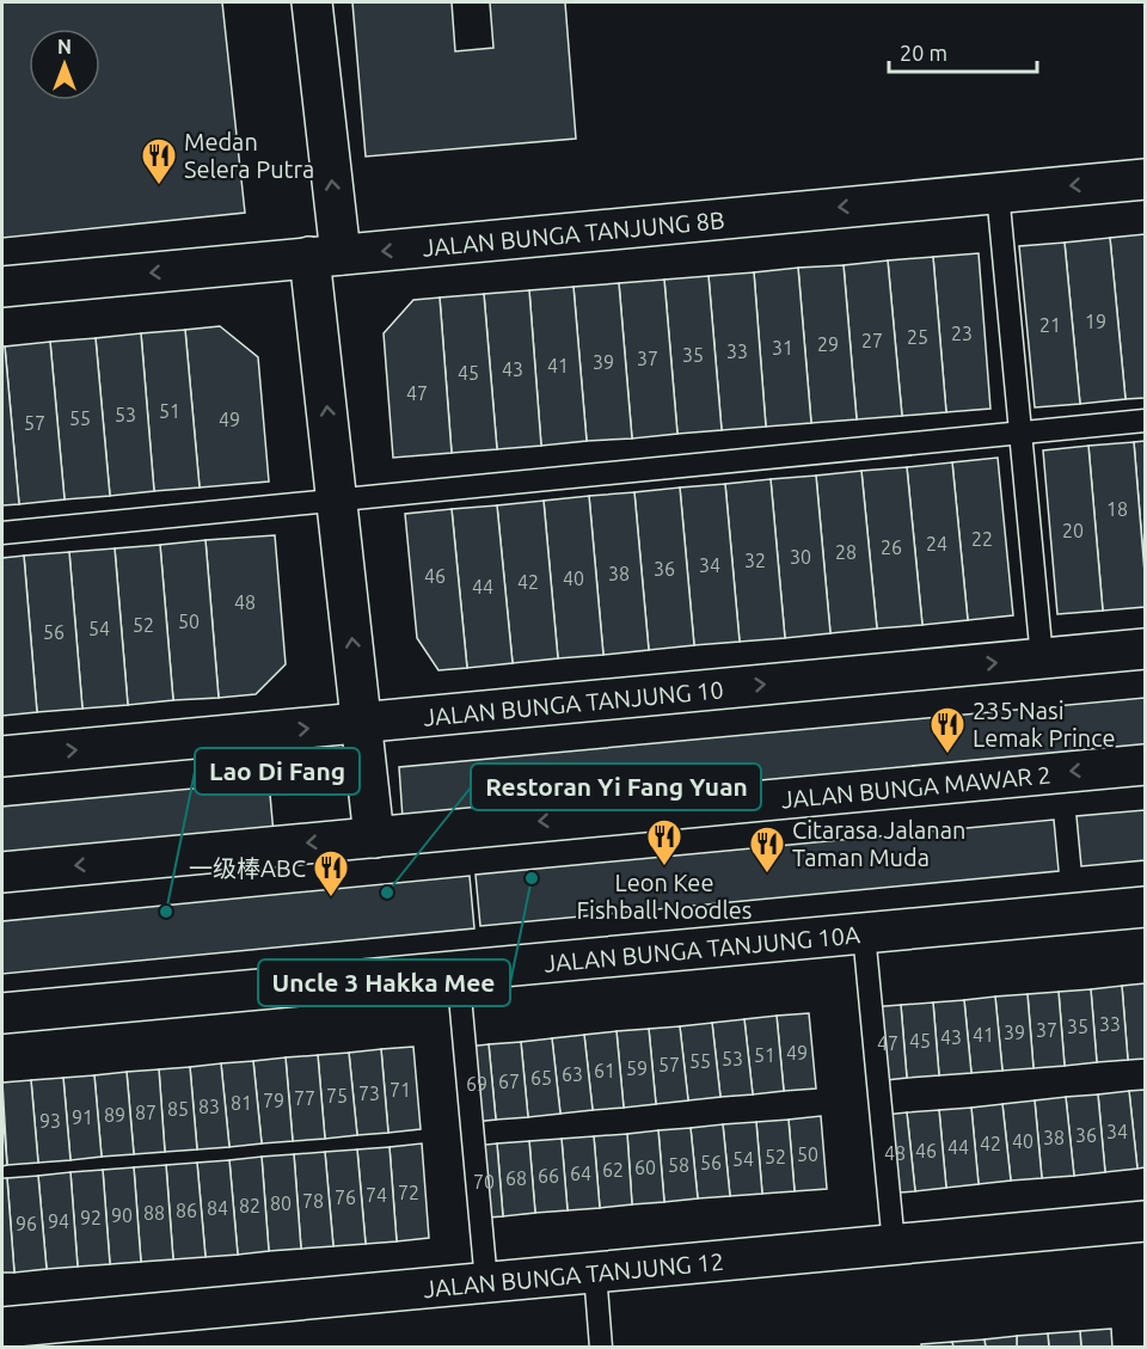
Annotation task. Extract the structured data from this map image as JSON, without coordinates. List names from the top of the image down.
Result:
{
  "streets": {
    "street": [
      "JALAN BUNGA TANJUNG 8B",
      "JALAN BUNGA TANJUNG 10",
      "JALAN BUNGA MAWAR 2",
      "JALAN BUNGA TANJUNG 10A",
      "JALAN BUNGA TANJUNG 12"
    ]
  },
  "one_way": ["JALAN BUNGA TANJUNG 8B", "JALAN BUNGA TANJUNG 10", "JALAN BUNGA MAWAR 2"],
  "places": {
    "restaurant": [
      "Medan Selera Putra",
      "235 Nasi Lemak Prince",
      "Leon Kee Fishball Noodles",
      "Citarasa Jalanan Taman Muda",
      "一级棒ABC"
    ],
    "other": ["Uncle 3 Hakka Mee", "Restoran Yi Fang Yuan", "Lao Di Fang"]
  },
  "house_numbers": [
    "19",
    "21",
    "23",
    "25",
    "27",
    "29",
    "31",
    "33",
    "35",
    "37",
    "39",
    "41",
    "43",
    "45",
    "47",
    "51",
    "53",
    "55",
    "49",
    "57",
    "18",
    "20",
    "22",
    "24",
    "26",
    "28",
    "30",
    "32",
    "34",
    "36",
    "38",
    "46",
    "40",
    "42",
    "44",
    "48",
    "50",
    "52",
    "54",
    "56",
    "33",
    "35",
    "37",
    "39",
    "41",
    "43",
    "45",
    "47",
    "49",
    "51",
    "53",
    "55",
    "57",
    "59",
    "61",
    "63",
    "65",
    "67",
    "69",
    "71",
    "73",
    "75",
    "77",
    "79",
    "81",
    "83",
    "85",
    "87",
    "89",
    "91",
    "93",
    "34",
    "36",
    "38",
    "40",
    "42",
    "44",
    "46",
    "48",
    "50",
    "52",
    "54",
    "56",
    "58",
    "60",
    "62",
    "64",
    "66",
    "68",
    "70",
    "72",
    "74",
    "76",
    "78",
    "80",
    "82",
    "84",
    "86",
    "88",
    "90",
    "92",
    "94",
    "96"
  ],
  "scale_bar": "20 m",
  "north": "top"
}
